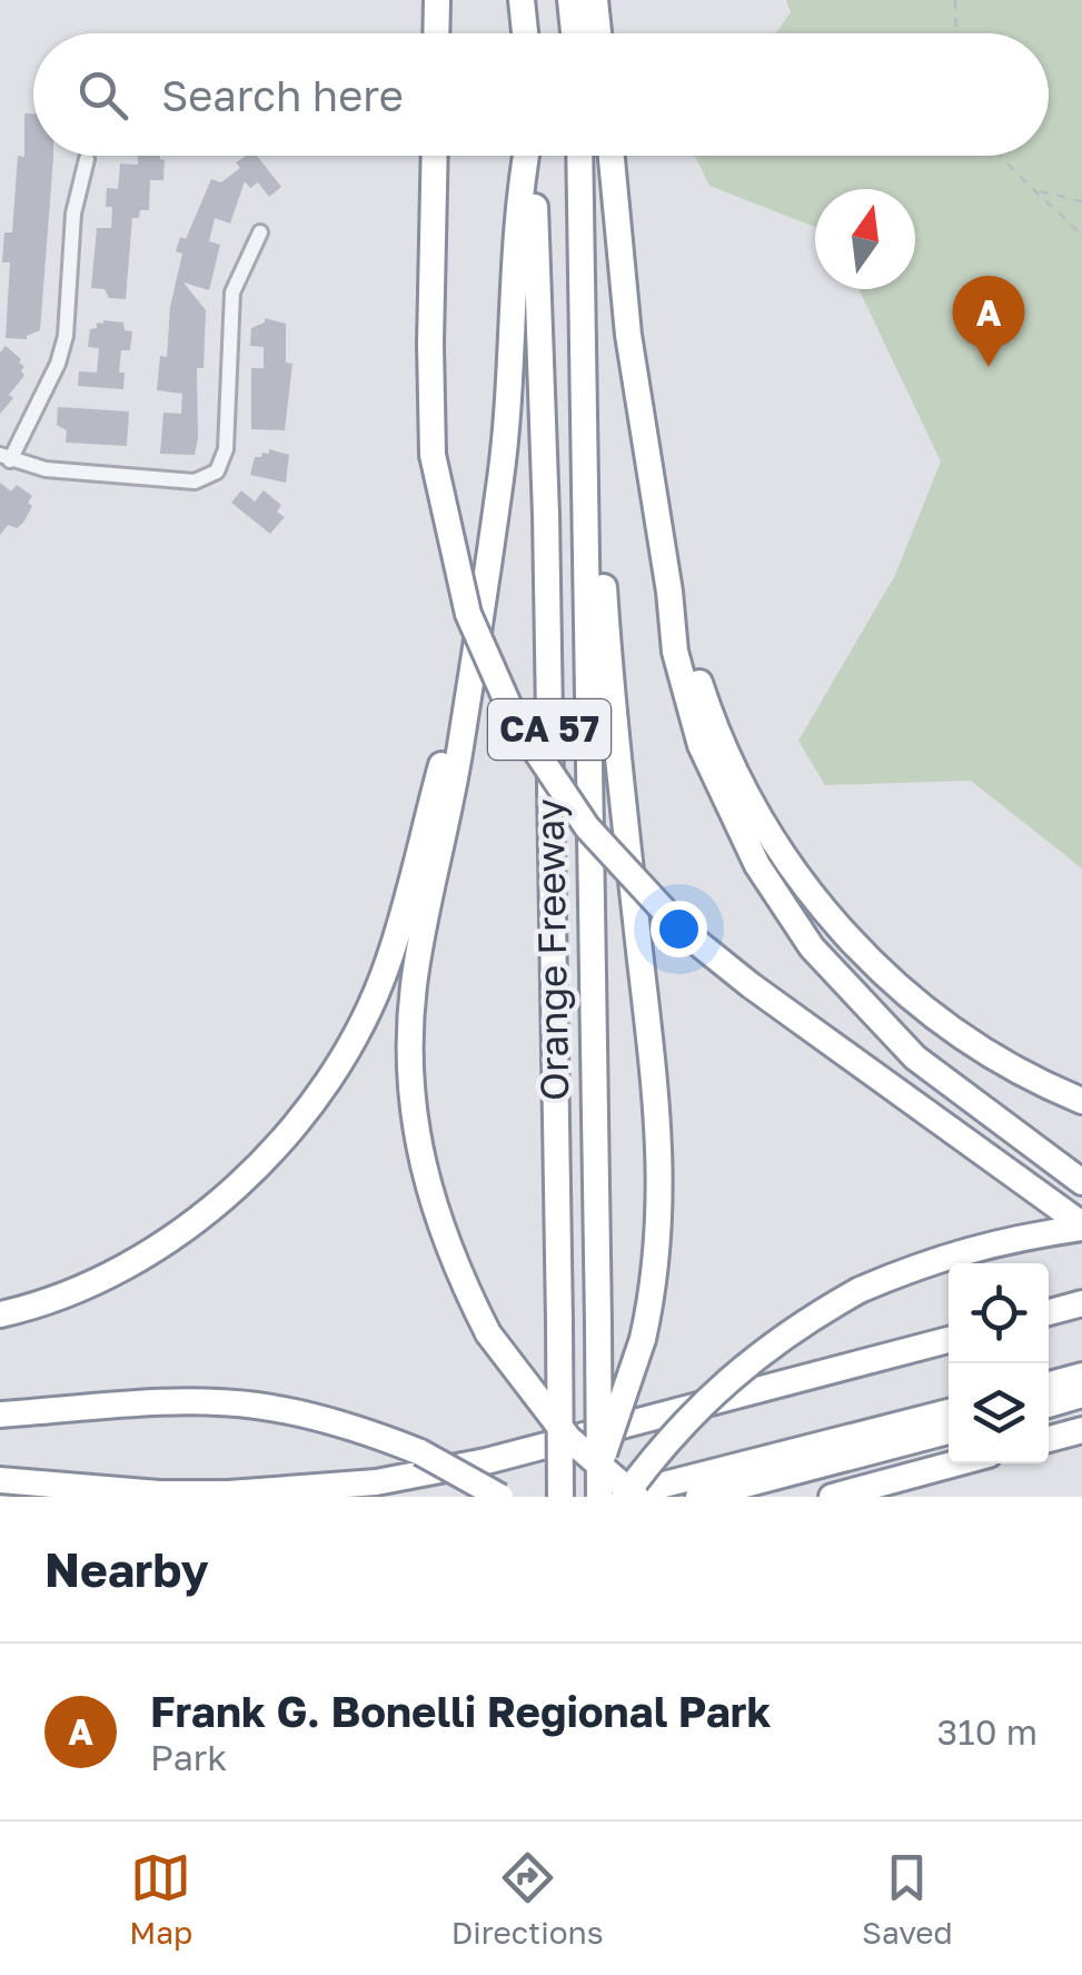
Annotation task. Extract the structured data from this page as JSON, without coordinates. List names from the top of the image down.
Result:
{
  "streets": {
    "highway": ["CA 57", "Orange Freeway"]
  },
  "north": "top",
  "page": {
    "search": "Search here",
    "pins": "A",
    "heading": "Nearby",
    "list": [
      {
        "mark": "A",
        "name": "Frank G. Bonelli Regional Park",
        "note": "Park",
        "value": "310 m"
      }
    ],
    "nav": ["Map", "Directions", "Saved"]
  }
}
